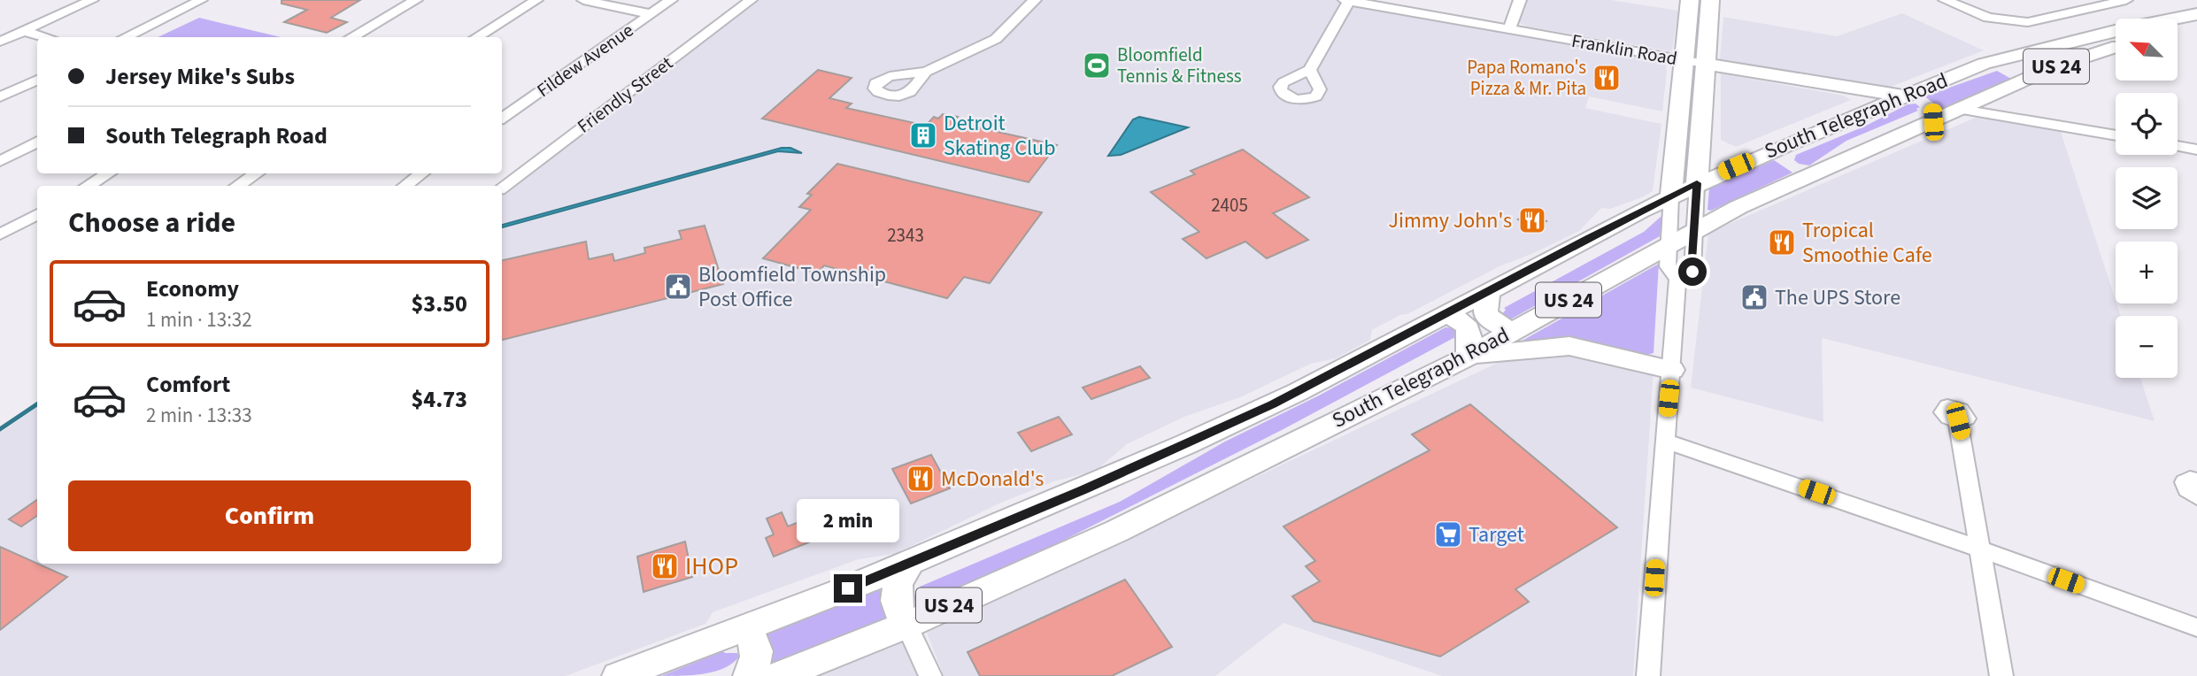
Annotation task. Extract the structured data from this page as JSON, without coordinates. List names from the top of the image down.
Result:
{
  "streets": {
    "highway": ["Franklin Road", "US 24", "South Telegraph Road"],
    "street": ["Fildew Avenue", "Friendly Street"]
  },
  "crossings": [
    ["Franklin Road", "South Telegraph Road"]
  ],
  "places": {
    "sports": ["Bloomfield Tennis & Fitness"],
    "restaurant": [
      "Papa Romano's Pizza & Mr. Pita",
      "Jimmy John's",
      "Tropical Smoothie Cafe",
      "McDonald's",
      "IHOP"
    ],
    "building": ["Detroit Skating Club"],
    "public building": ["Bloomfield Township Post Office", "The UPS Store"],
    "supermarket": ["Target"]
  },
  "house_numbers": ["2405", "2343"],
  "north": "top left",
  "page": {
    "map_buttons": ["+", "−"],
    "banner": ["Jersey Mike's Subs", "South Telegraph Road"],
    "heading": "Choose a ride",
    "list": [
      {
        "name": "Economy",
        "note": "1 min · 13:32",
        "value": "$3.50"
      },
      {
        "name": "Comfort",
        "note": "2 min · 13:33",
        "value": "$4.73"
      }
    ],
    "buttons": "Confirm",
    "bubble": "2 min"
  }
}
